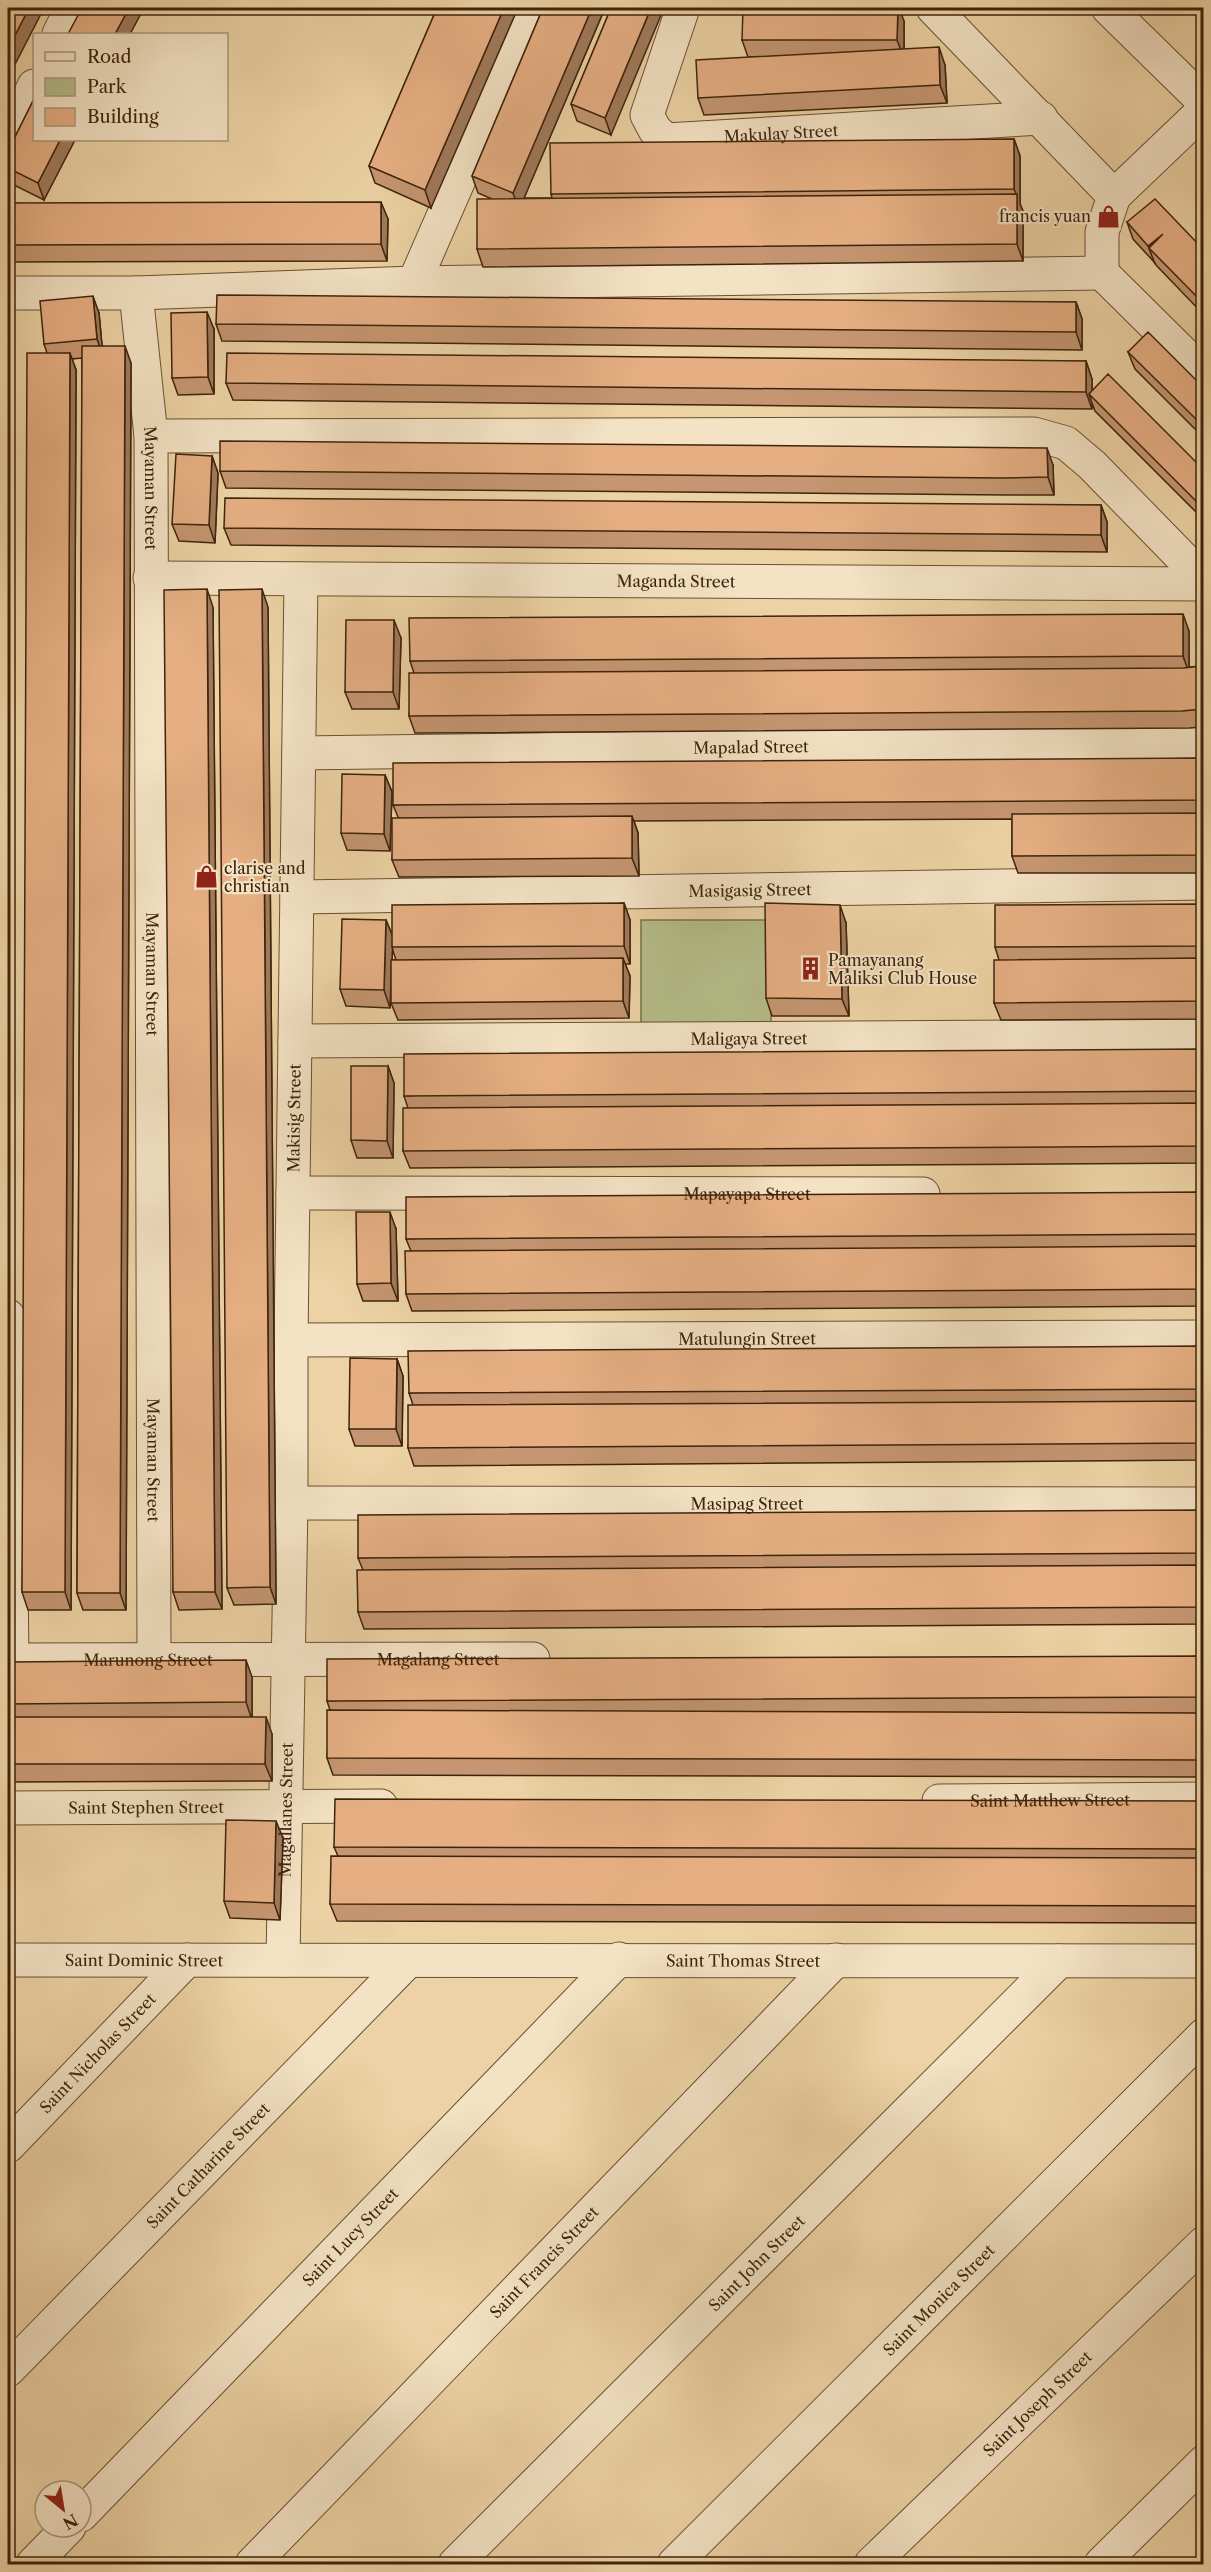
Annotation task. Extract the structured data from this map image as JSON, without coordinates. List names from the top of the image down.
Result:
{
  "streets": {
    "street": [
      "Makulay Street",
      "Mayaman Street",
      "Maganda Street",
      "Mapalad Street",
      "Masigasig Street",
      "Maligaya Street",
      "Makisig Street",
      "Mapayapa Street",
      "Matulungin Street",
      "Masipag Street",
      "Marunong Street",
      "Magalang Street",
      "Saint Matthew Street",
      "Saint Stephen Street",
      "Magallanes Street",
      "Saint Dominic Street",
      "Saint Thomas Street",
      "Saint Nicholas Street",
      "Saint Catharine Street",
      "Saint Lucy Street",
      "Saint Francis Street",
      "Saint John Street",
      "Saint Monica Street",
      "Saint Joseph Street"
    ]
  },
  "crossings": [
    ["Mayaman Street", "Maganda Street"],
    ["Mayaman Street", "Marunong Street"],
    ["Maganda Street", "Makisig Street"],
    ["Mapalad Street", "Makisig Street"],
    ["Masigasig Street", "Makisig Street"],
    ["Maligaya Street", "Makisig Street"],
    ["Makisig Street", "Mapayapa Street"],
    ["Makisig Street", "Matulungin Street"],
    ["Makisig Street", "Masipag Street"],
    ["Makisig Street", "Marunong Street"],
    ["Makisig Street", "Magalang Street"],
    ["Makisig Street", "Magallanes Street"],
    ["Marunong Street", "Magalang Street"],
    ["Marunong Street", "Magallanes Street"],
    ["Magalang Street", "Magallanes Street"],
    ["Saint Stephen Street", "Magallanes Street"],
    ["Magallanes Street", "Saint Dominic Street"],
    ["Magallanes Street", "Saint Thomas Street"],
    ["Saint Dominic Street", "Saint Thomas Street"],
    ["Saint Dominic Street", "Saint Nicholas Street"],
    ["Saint Thomas Street", "Saint Catharine Street"],
    ["Saint Thomas Street", "Saint Lucy Street"],
    ["Saint Thomas Street", "Saint Francis Street"],
    ["Saint Thomas Street", "Saint John Street"]
  ],
  "places": {
    "shop": ["francis yuan", "clarise and christian"],
    "building": ["Pamayanang Maliksi Club House"]
  },
  "legend": ["Road", "Park", "Building"],
  "north": "bottom right"
}
